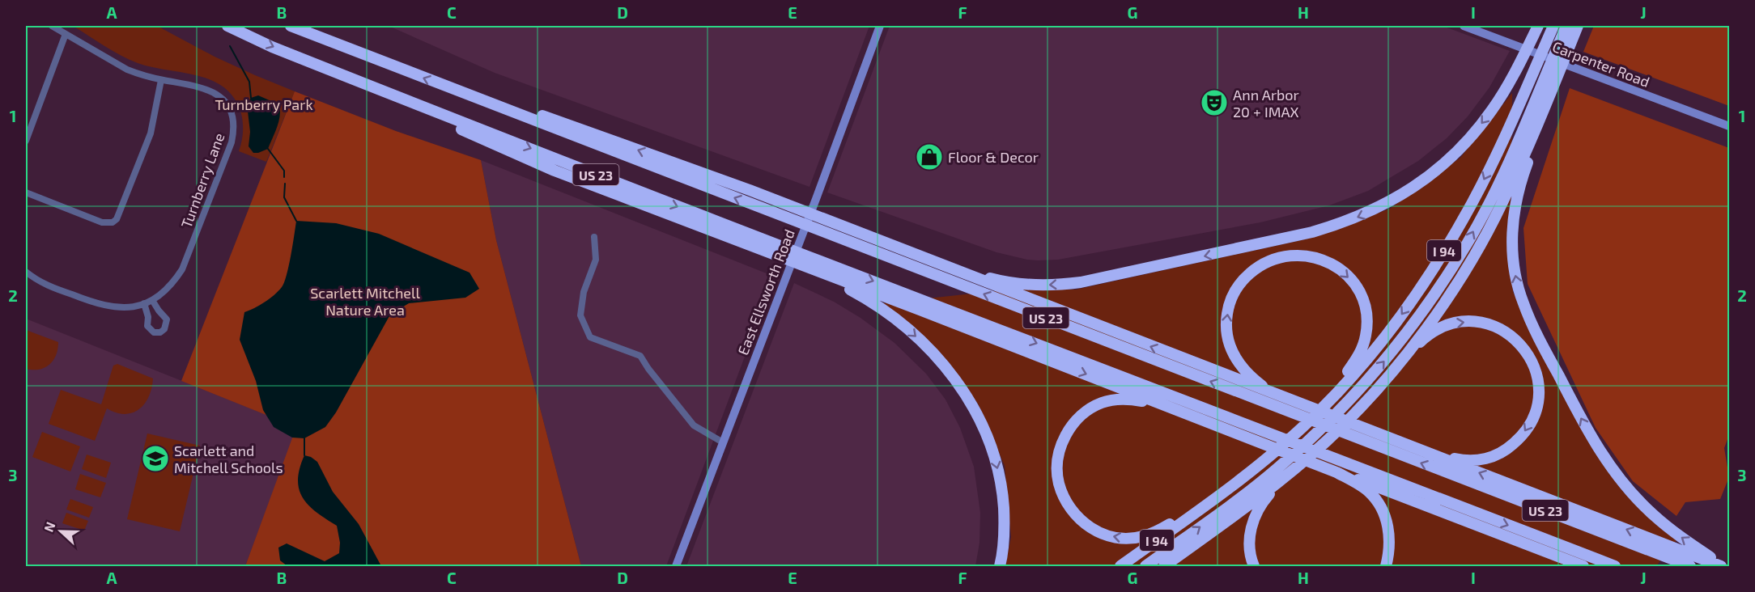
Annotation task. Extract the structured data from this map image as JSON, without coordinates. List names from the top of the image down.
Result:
{
  "streets": {
    "highway": ["US 23", "I 94"],
    "main road": ["Carpenter Road", "East Ellsworth Road"],
    "street": ["Turnberry Lane"]
  },
  "parks": ["Turnberry Park", "Scarlett Mitchell Nature Area"],
  "places": {
    "theatre": ["Ann Arbor 20 + IMAX"],
    "shop": ["Floor & Decor"],
    "school or university": ["Scarlett and Mitchell Schools"]
  },
  "north": "left",
  "grid": {
    "columns": [
      "A",
      "B",
      "C",
      "D",
      "E",
      "F",
      "G",
      "H",
      "I",
      "J"
    ],
    "rows": ["1", "2", "3"]
  }
}
